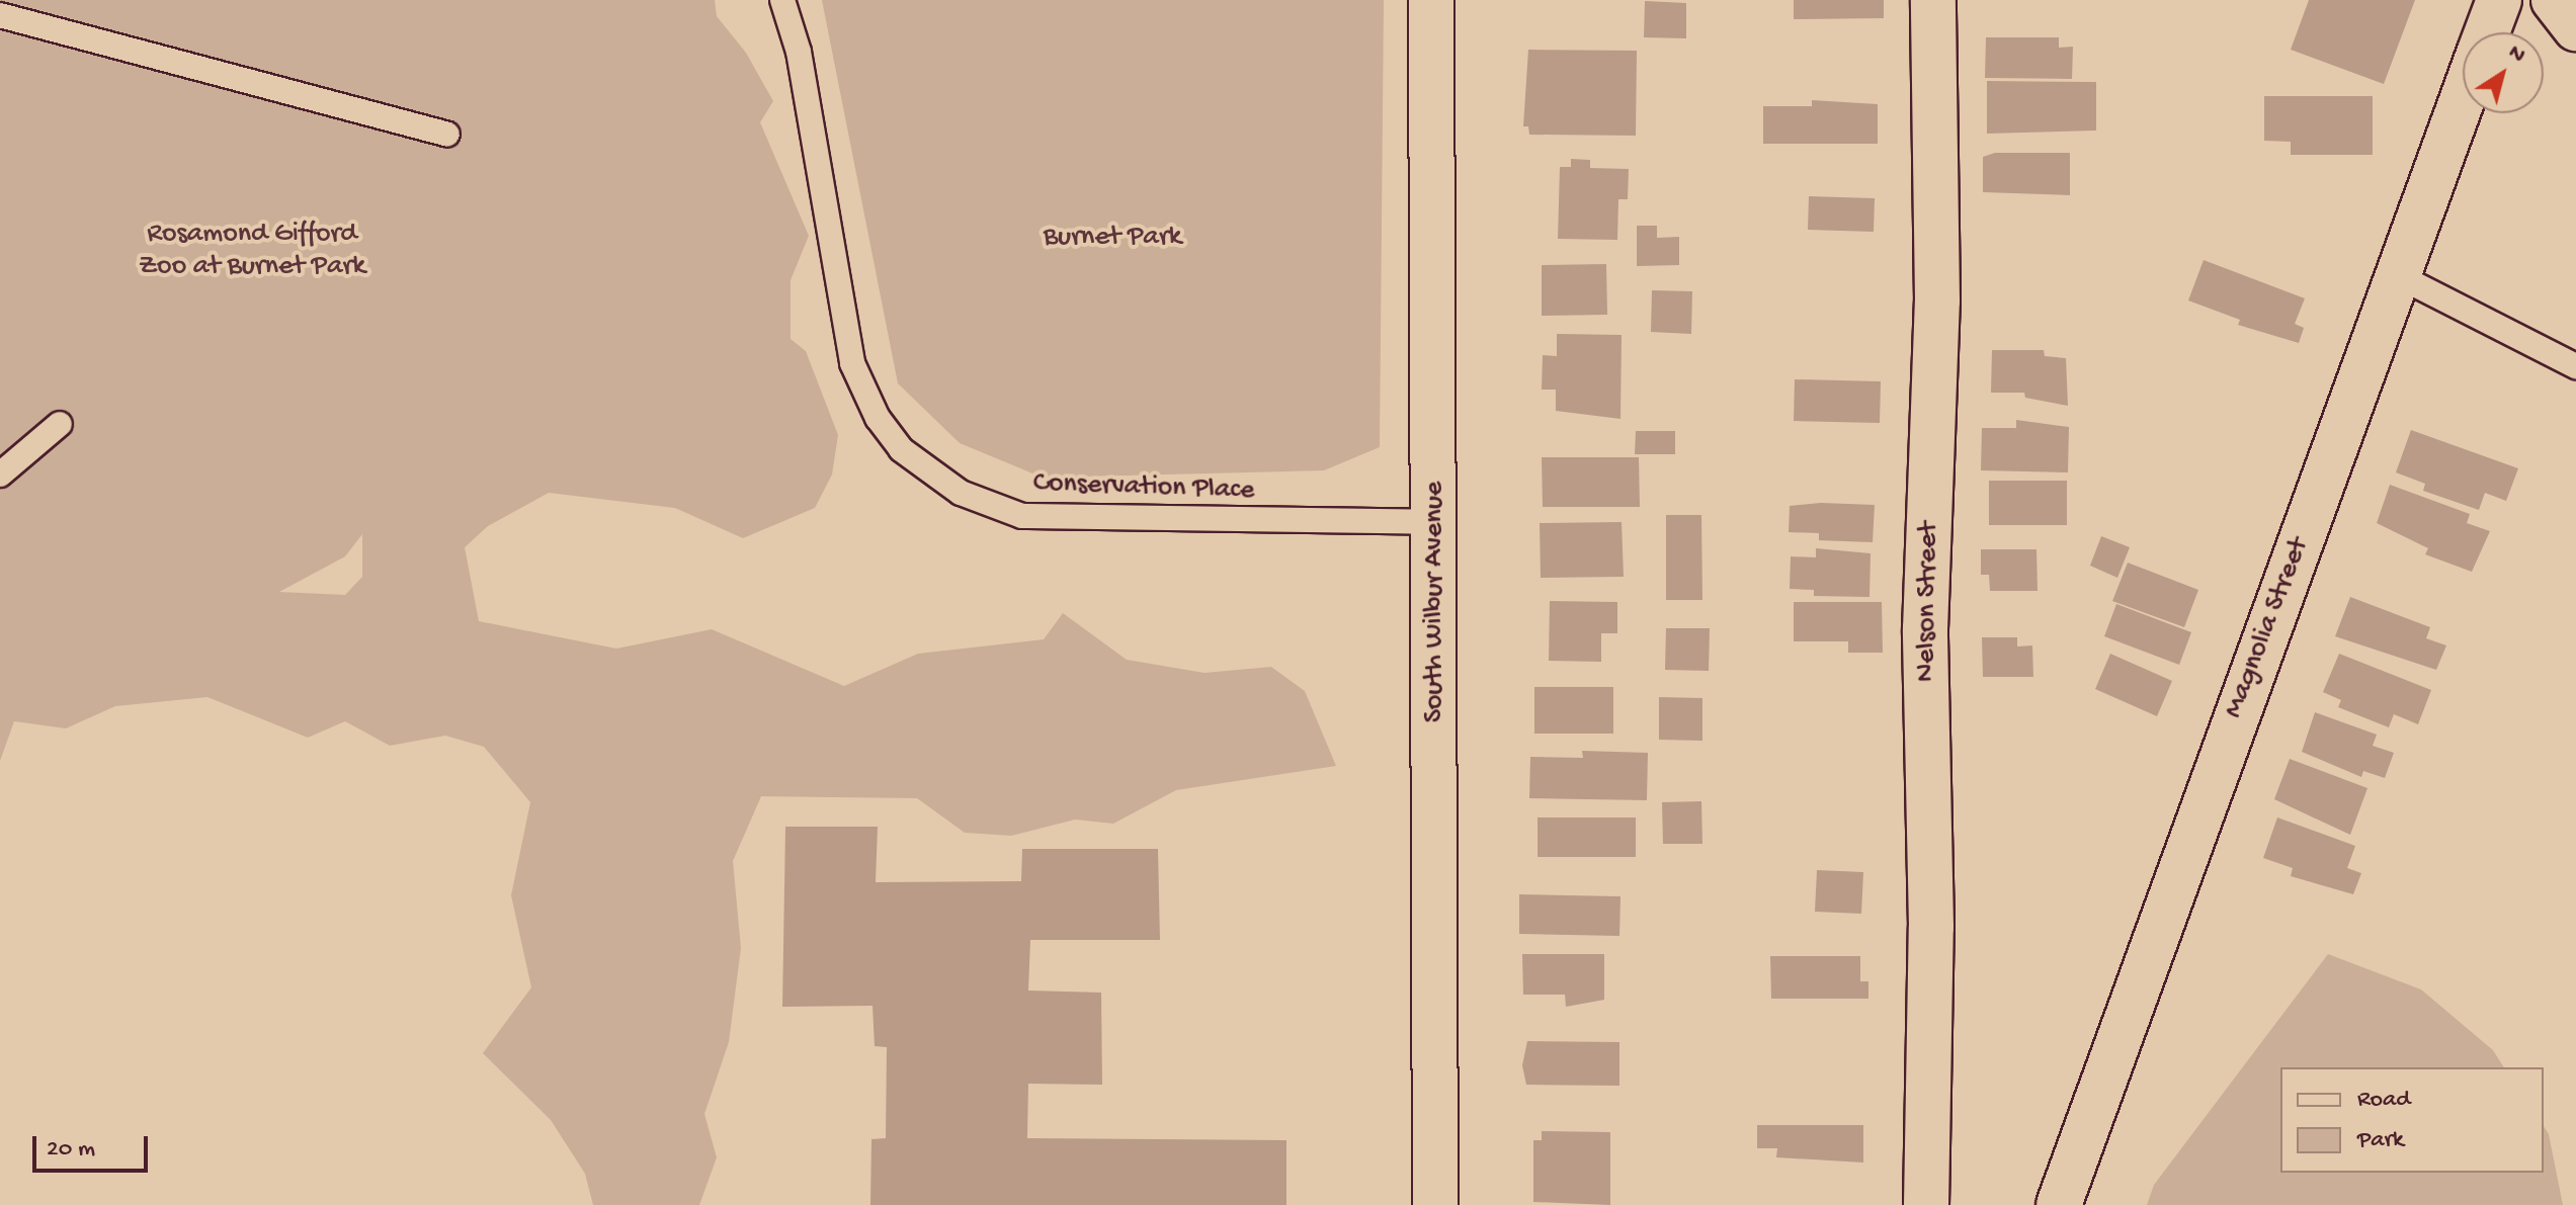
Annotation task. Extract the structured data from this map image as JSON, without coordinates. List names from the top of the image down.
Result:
{
  "streets": {
    "street": ["South Wilbur Avenue", "Nelson Street", "Magnolia Street"],
    "lane": ["Conservation Place"]
  },
  "crossings": [
    ["Conservation Place", "South Wilbur Avenue"]
  ],
  "parks": ["Rosamond Gifford Zoo at Burnet Park", "Burnet Park"],
  "legend": ["Road", "Park"],
  "scale_bar": "20 m",
  "north": "top right"
}
